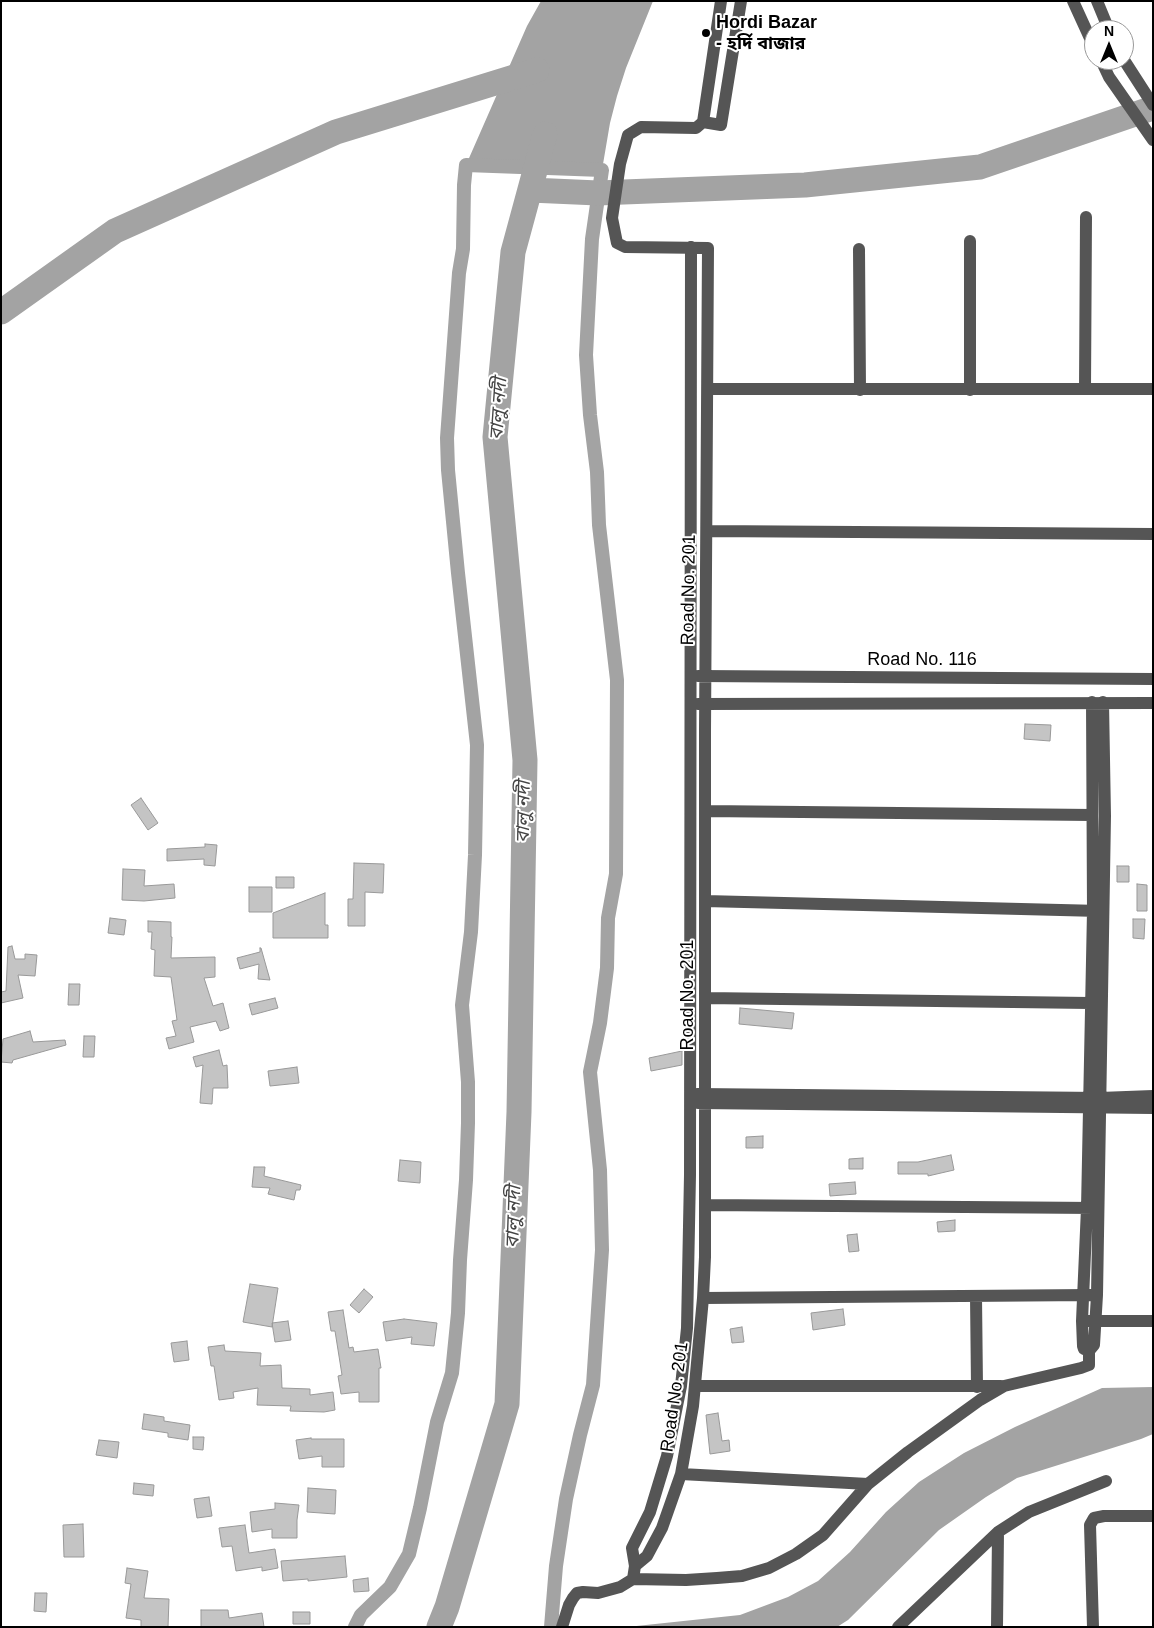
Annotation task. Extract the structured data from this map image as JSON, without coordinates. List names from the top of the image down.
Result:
{
  "streets": {
    "street": ["Road No. 201", "Road No. 116"]
  },
  "crossings": [
    ["Road No. 201", "Road No. 116"]
  ],
  "water": ["বালু নদী"],
  "places": ["Hordi Bazar - হর্দি বাজার"],
  "north": "top"
}
